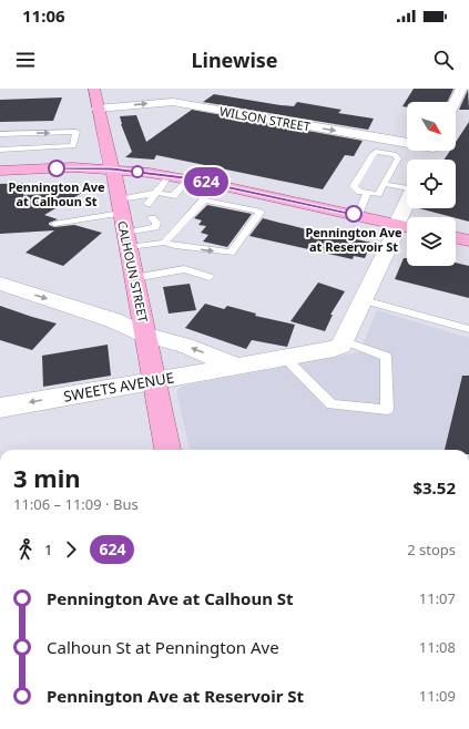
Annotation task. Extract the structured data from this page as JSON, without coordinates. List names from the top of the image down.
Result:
{
  "streets": {
    "main road": ["CALHOUN STREET"],
    "street": ["WILSON STREET", "SWEETS AVENUE"]
  },
  "crossings": [
    ["WILSON STREET", "CALHOUN STREET"],
    ["CALHOUN STREET", "SWEETS AVENUE"]
  ],
  "one_way": ["WILSON STREET", "SWEETS AVENUE"],
  "places": ["Pennington Ave at Calhoun St", "Pennington Ave at Reservoir St"],
  "lines": ["bus line 624"],
  "north": "bottom right",
  "page": {
    "status": "11:06",
    "header": "Linewise",
    "on_map": "624",
    "heading": ["3 min", "11:06 – 11:09 · Bus", "$3.52"],
    "legs": ["1", "624", "2 stops"],
    "list": [
      {
        "name": "Pennington Ave at Calhoun St",
        "value": "11:07"
      },
      {
        "name": "Calhoun St at Pennington Ave",
        "value": "11:08"
      },
      {
        "name": "Pennington Ave at Reservoir St",
        "value": "11:09"
      }
    ]
  }
}
